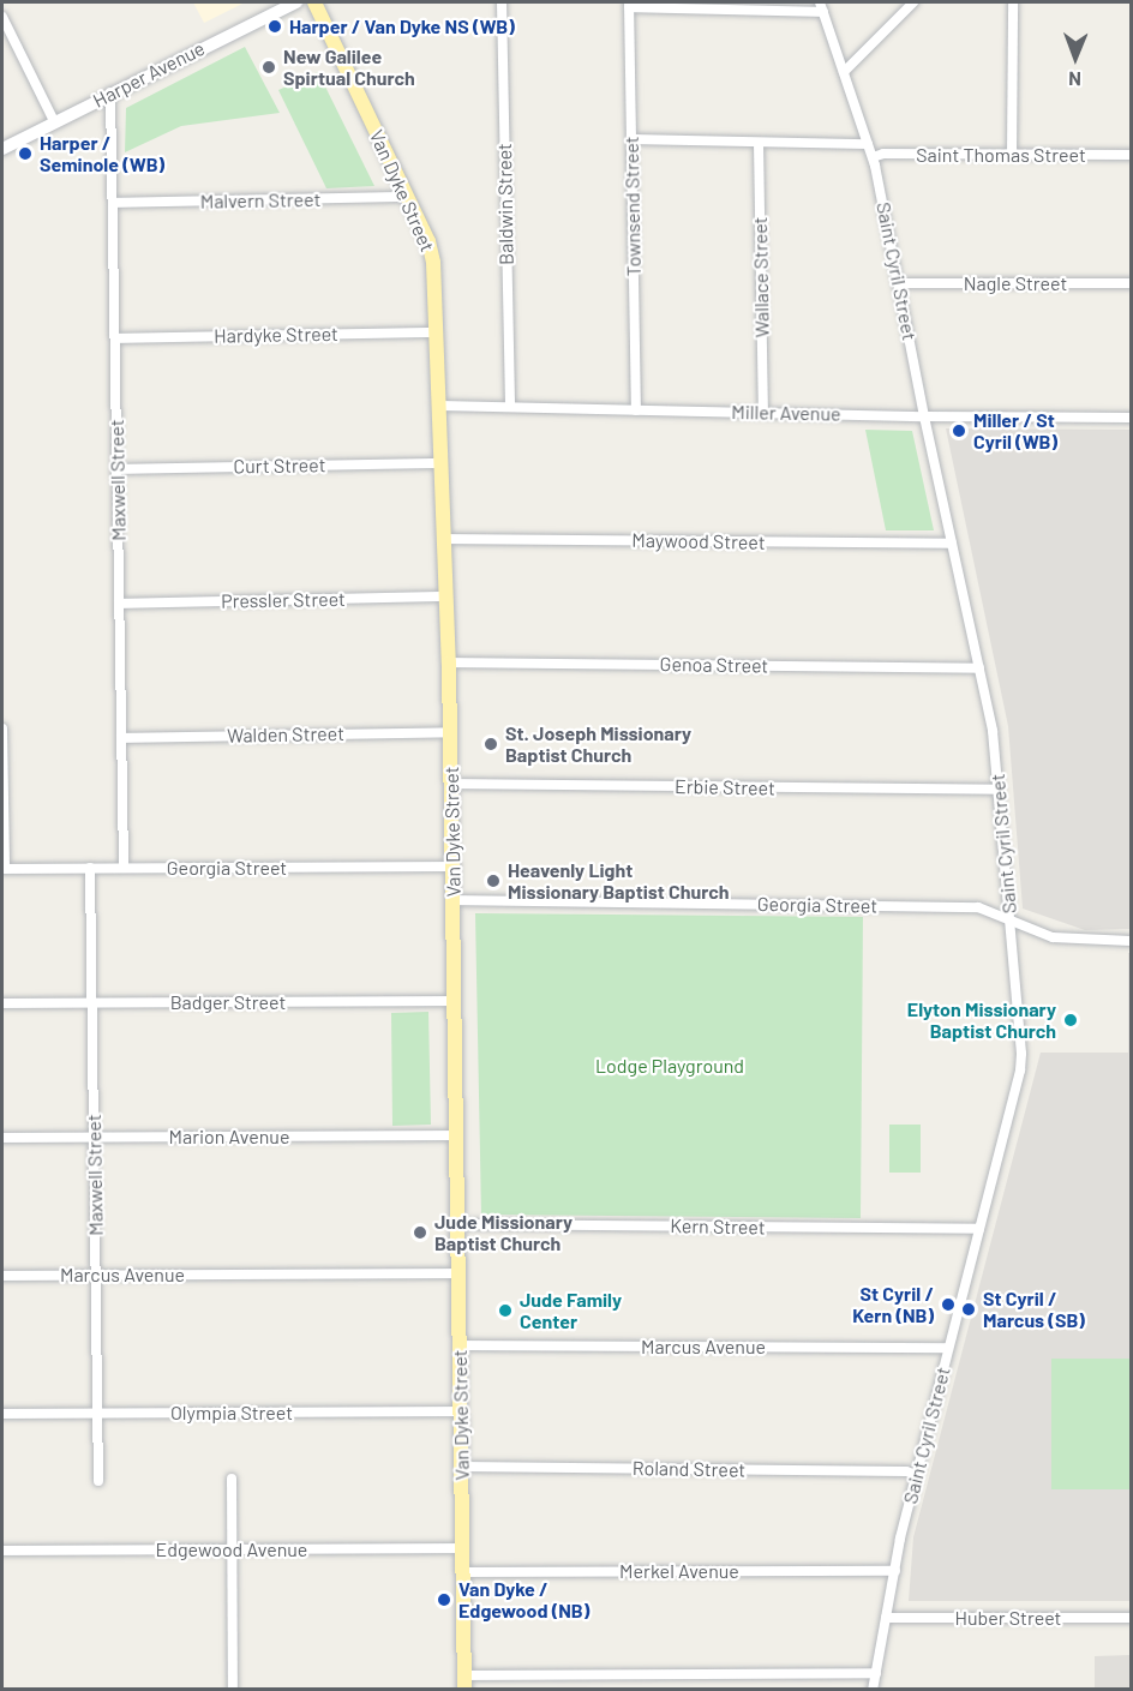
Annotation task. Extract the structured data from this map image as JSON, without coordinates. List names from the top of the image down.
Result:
{
  "streets": {
    "main road": ["Van Dyke Street"],
    "street": [
      "Harper Avenue",
      "Saint Thomas Street",
      "Malvern Street",
      "Baldwin Street",
      "Townsend Street",
      "Saint Cyril Street",
      "Wallace Street",
      "Nagle Street",
      "Hardyke Street",
      "Miller Avenue",
      "Curt Street",
      "Maxwell Street",
      "Maywood Street",
      "Pressler Street",
      "Genoa Street",
      "Walden Street",
      "Erbie Street",
      "Georgia Street",
      "Badger Street",
      "Marion Avenue",
      "Kern Street",
      "Marcus Avenue",
      "Olympia Street",
      "Roland Street",
      "Edgewood Avenue",
      "Merkel Avenue",
      "Huber Street"
    ]
  },
  "crossings": [
    ["Harper Avenue", "Maxwell Street"],
    ["Saint Thomas Street", "Saint Cyril Street"],
    ["Van Dyke Street", "Malvern Street"],
    ["Van Dyke Street", "Hardyke Street"],
    ["Van Dyke Street", "Miller Avenue"],
    ["Van Dyke Street", "Curt Street"],
    ["Van Dyke Street", "Maywood Street"],
    ["Van Dyke Street", "Pressler Street"],
    ["Van Dyke Street", "Genoa Street"],
    ["Van Dyke Street", "Walden Street"],
    ["Van Dyke Street", "Erbie Street"],
    ["Van Dyke Street", "Georgia Street"],
    ["Van Dyke Street", "Badger Street"],
    ["Van Dyke Street", "Marion Avenue"],
    ["Van Dyke Street", "Kern Street"],
    ["Van Dyke Street", "Marcus Avenue"],
    ["Van Dyke Street", "Olympia Street"],
    ["Van Dyke Street", "Roland Street"],
    ["Van Dyke Street", "Edgewood Avenue"],
    ["Van Dyke Street", "Merkel Avenue"],
    ["Malvern Street", "Maxwell Street"],
    ["Baldwin Street", "Miller Avenue"],
    ["Townsend Street", "Miller Avenue"],
    ["Saint Cyril Street", "Nagle Street"],
    ["Saint Cyril Street", "Miller Avenue"],
    ["Saint Cyril Street", "Maywood Street"],
    ["Saint Cyril Street", "Genoa Street"],
    ["Saint Cyril Street", "Erbie Street"],
    ["Saint Cyril Street", "Georgia Street"],
    ["Saint Cyril Street", "Kern Street"],
    ["Saint Cyril Street", "Marcus Avenue"],
    ["Saint Cyril Street", "Roland Street"],
    ["Saint Cyril Street", "Merkel Avenue"],
    ["Saint Cyril Street", "Huber Street"],
    ["Wallace Street", "Miller Avenue"],
    ["Hardyke Street", "Maxwell Street"],
    ["Curt Street", "Maxwell Street"],
    ["Maxwell Street", "Pressler Street"],
    ["Maxwell Street", "Walden Street"],
    ["Maxwell Street", "Georgia Street"],
    ["Maxwell Street", "Badger Street"],
    ["Maxwell Street", "Marion Avenue"],
    ["Maxwell Street", "Marcus Avenue"],
    ["Maxwell Street", "Olympia Street"]
  ],
  "parks": ["Lodge Playground"],
  "places": [
    "Harper / Van Dyke NS (WB)",
    "New Galilee Spirtual Church",
    "Harper / Seminole (WB)",
    "Miller / St Cyril (WB)",
    "St. Joseph Missionary Baptist Church",
    "Heavenly Light Missionary Baptist Church",
    "Elyton Missionary Baptist Church",
    "Jude Missionary Baptist Church",
    "St Cyril / Kern (NB)",
    "St Cyril / Marcus (SB)",
    "Jude Family Center",
    "Van Dyke / Edgewood (NB)"
  ],
  "north": "bottom"
}
